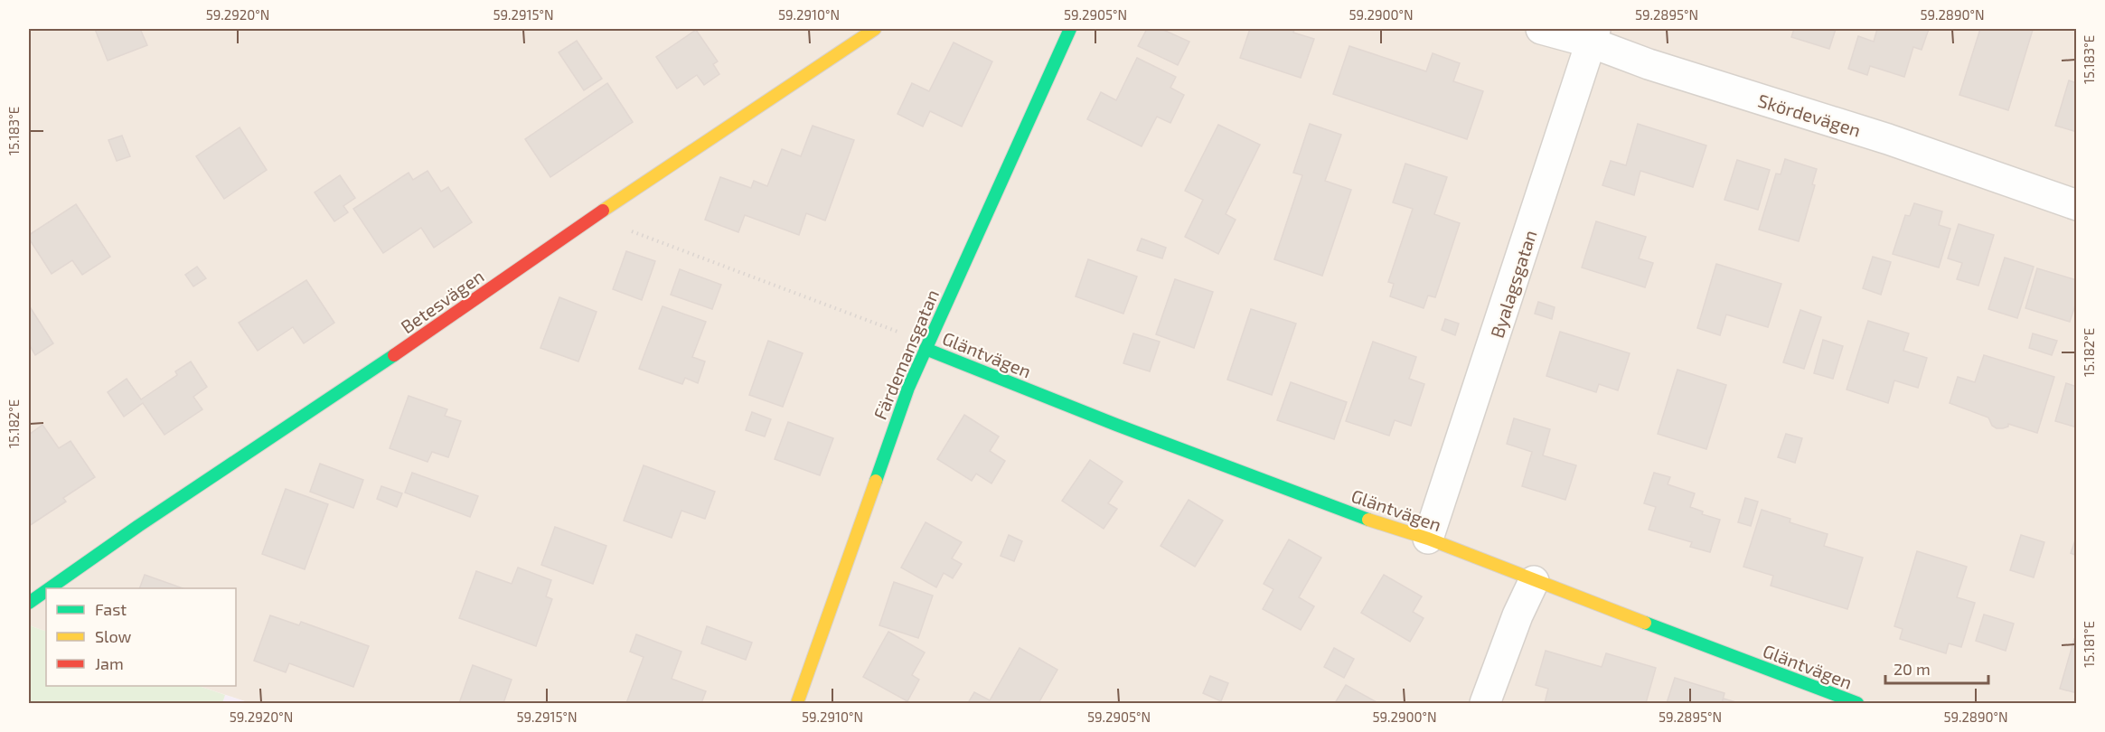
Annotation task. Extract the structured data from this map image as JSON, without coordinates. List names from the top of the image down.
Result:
{
  "streets": {
    "street": [
      "Skördevägen",
      "Byalagsgatan",
      "Betesvägen",
      "Färdemansgatan",
      "Gläntvägen"
    ]
  },
  "crossings": [
    ["Skördevägen", "Byalagsgatan"],
    ["Byalagsgatan", "Gläntvägen"],
    ["Färdemansgatan", "Gläntvägen"]
  ],
  "legend": ["Fast", "Slow", "Jam"],
  "scale_bar": "20 m",
  "coordinates": [
    "59.2920°N",
    "59.2915°N",
    "59.2910°N",
    "59.2905°N",
    "59.2900°N",
    "59.2895°N",
    "59.2890°N",
    "15.183°E",
    "15.182°E",
    "15.181°E"
  ]
}
